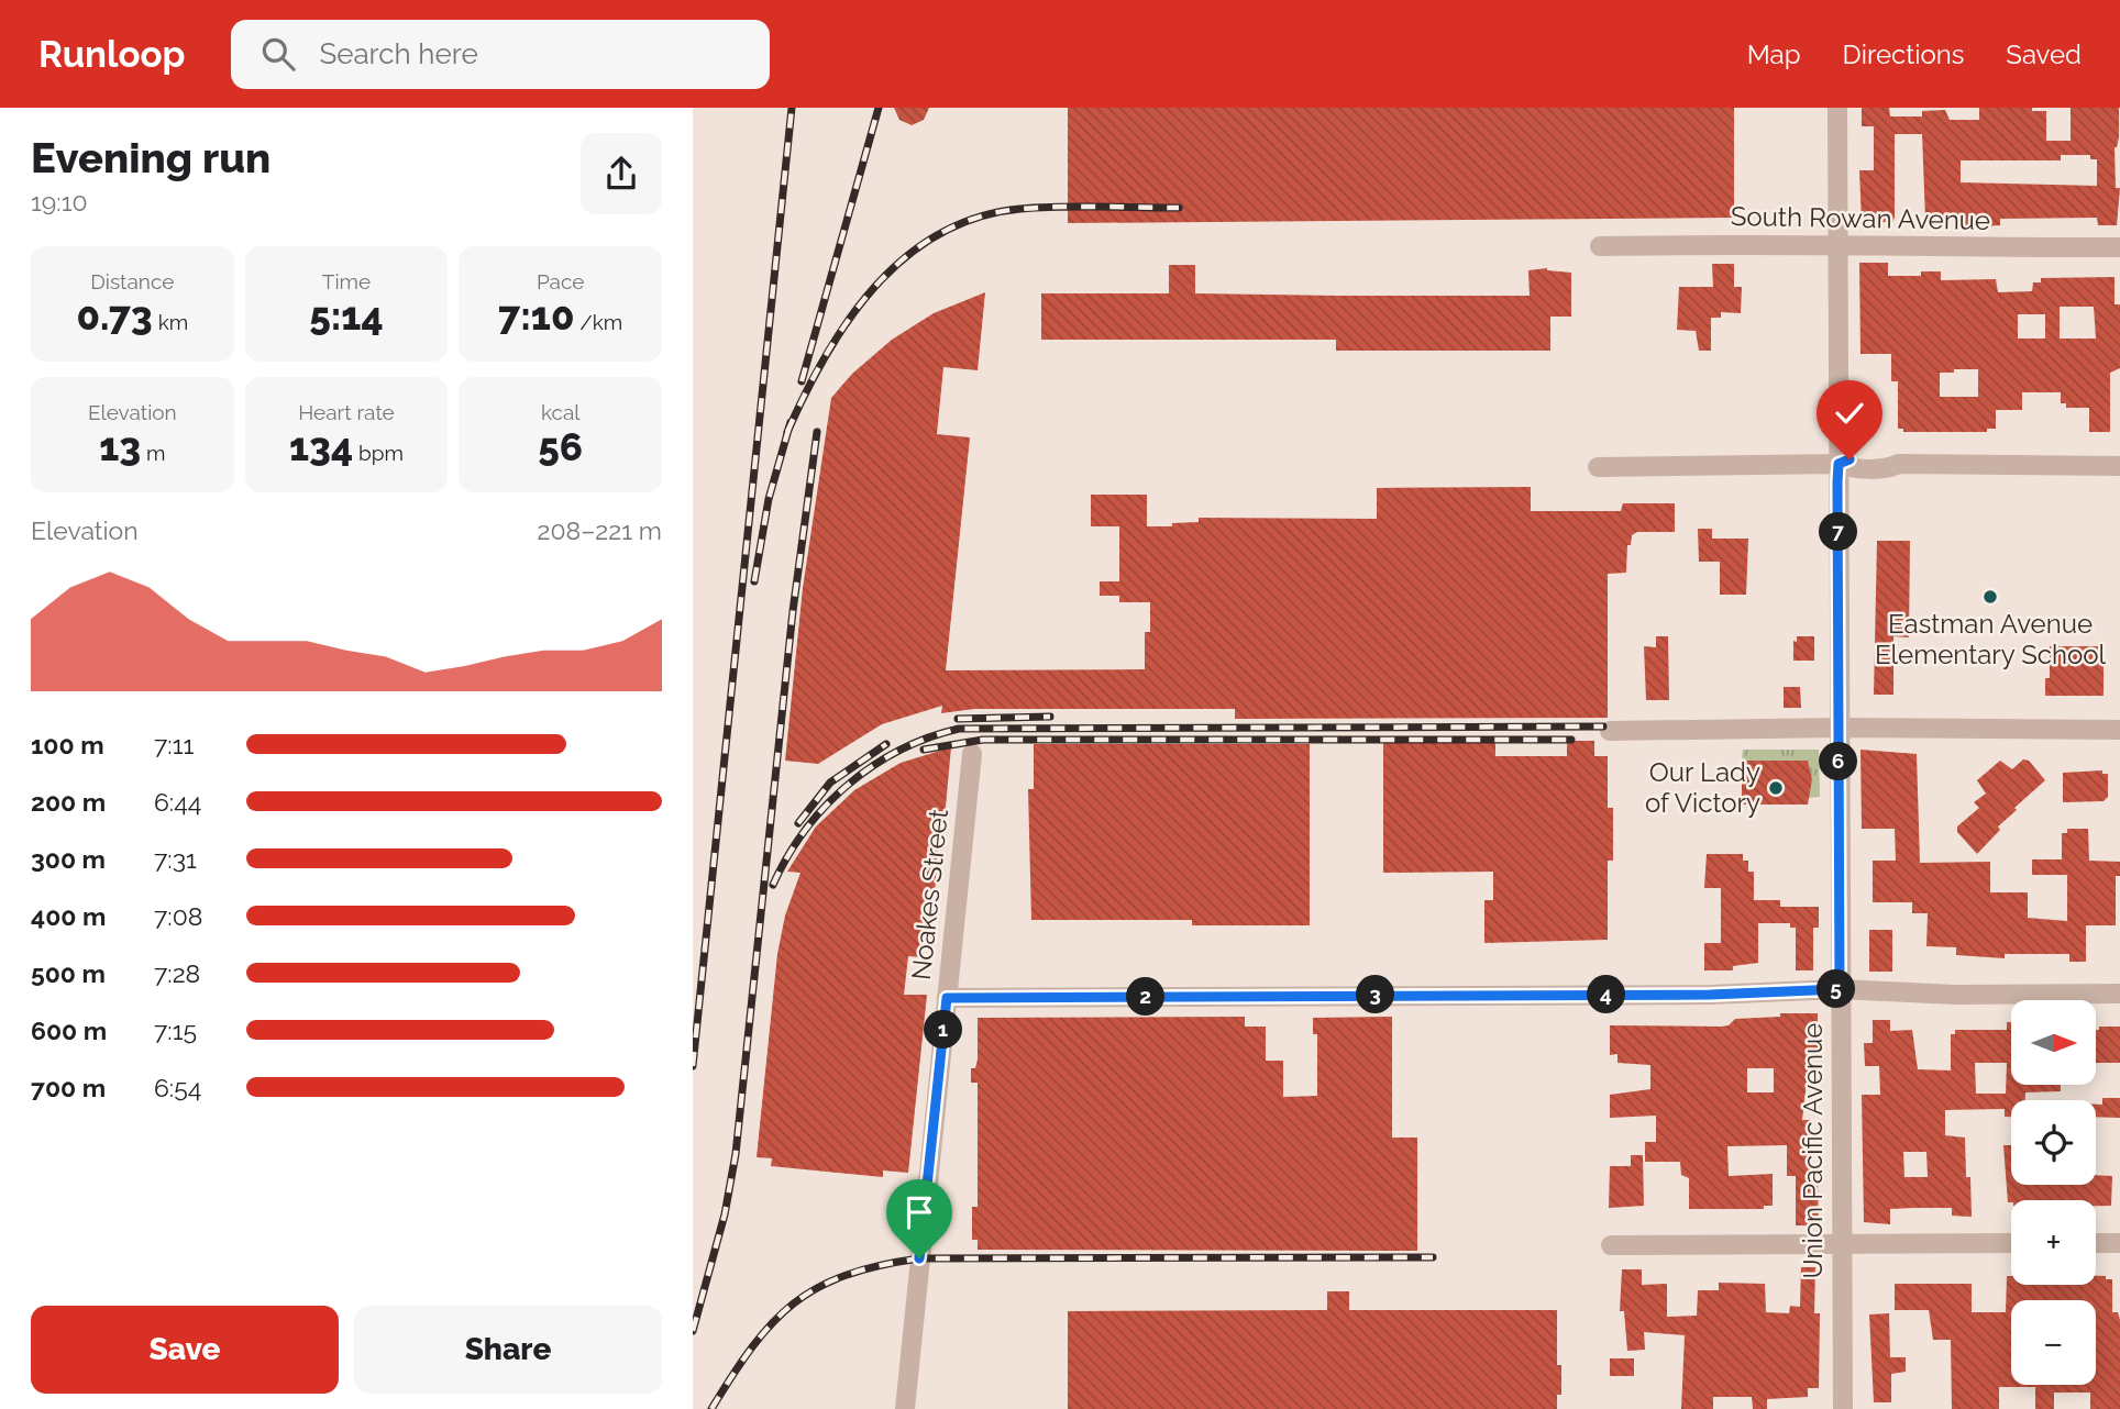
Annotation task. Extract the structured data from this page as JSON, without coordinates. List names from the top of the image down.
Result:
{
  "streets": {
    "street": ["South Rowan Avenue", "Noakes Street", "Union Pacific Avenue"]
  },
  "crossings": [
    ["South Rowan Avenue", "Union Pacific Avenue"]
  ],
  "places": ["Eastman Avenue Elementary School", "Our Lady of Victory"],
  "north": "right",
  "page": {
    "header": "Runloop",
    "search": "Search here",
    "nav": ["Map", "Directions", "Saved"],
    "heading": ["Evening run", "19:10"],
    "stats": [
      ["Distance", "0.73 km"],
      ["Time", "5:14"],
      ["Pace", "7:10 /km"],
      ["Elevation", "13 m"],
      ["Heart rate", "134 bpm"],
      ["kcal", "56"]
    ],
    "chart": ["Elevation", "208–221 m"],
    "pins": [
      "7",
      "6",
      "5",
      "3",
      "4",
      "2",
      "1"
    ],
    "list": [
      {
        "name": "100 m",
        "note": "7:11"
      },
      {
        "name": "200 m",
        "note": "6:44"
      },
      {
        "name": "300 m",
        "note": "7:31"
      },
      {
        "name": "400 m",
        "note": "7:08"
      },
      {
        "name": "500 m",
        "note": "7:28"
      },
      {
        "name": "600 m",
        "note": "7:15"
      },
      {
        "name": "700 m",
        "note": "6:54"
      }
    ],
    "map_buttons": ["+", "−"],
    "buttons": ["Save", "Share"]
  }
}
